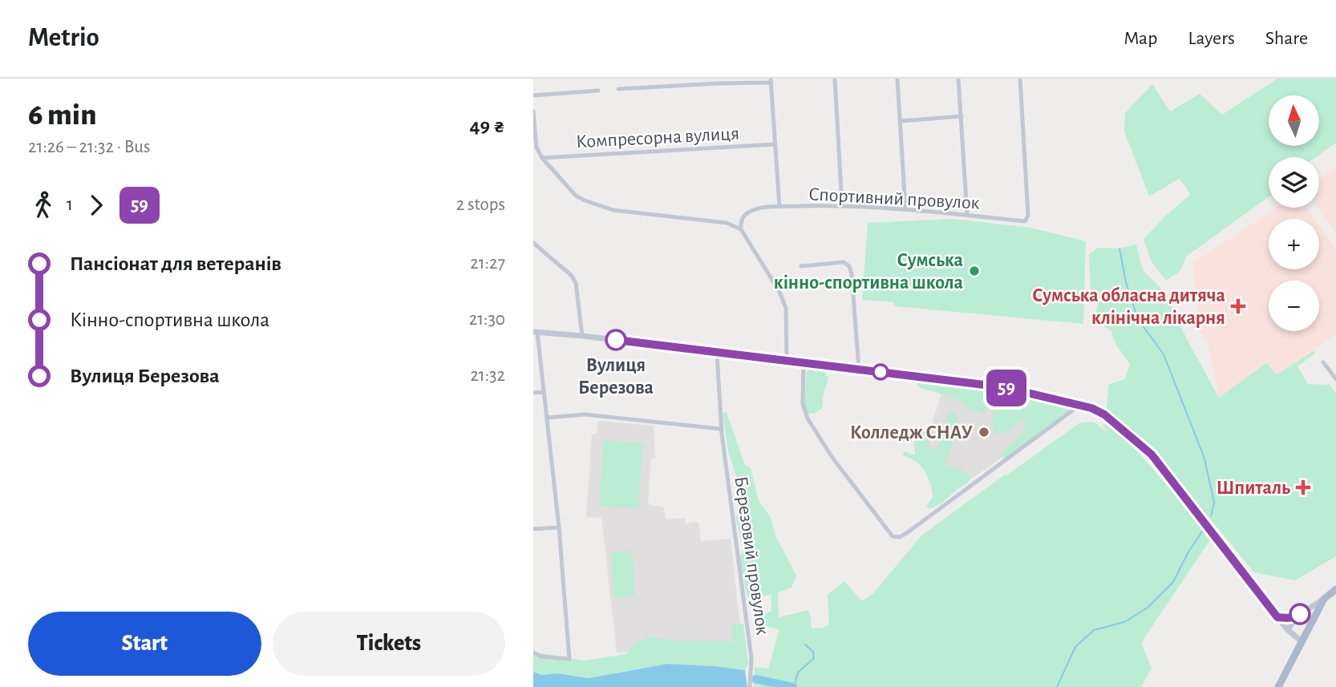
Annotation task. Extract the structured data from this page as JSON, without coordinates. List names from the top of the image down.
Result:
{
  "streets": {
    "street": ["Компресорна вулиця", "Спортивний провулок", "Березовий провулок"]
  },
  "places": {
    "other": ["Сумська кінно-спортивна школа", "Вулиця Березова", "Колледж СНАУ"],
    "health": ["Сумська обласна дитяча клінічна лікарня", "Шпиталь"]
  },
  "lines": ["bus line 59"],
  "north": "top",
  "page": {
    "header": "Metrio",
    "nav": ["Map", "Layers", "Share"],
    "heading": ["6 min", "21:26 – 21:32 · Bus", "49 ₴"],
    "on_map": "59",
    "map_buttons": ["+", "−"],
    "legs": ["1", "59", "2 stops"],
    "list": [
      {
        "name": "Пансіонат для ветеранів",
        "value": "21:27"
      },
      {
        "name": "Кінно-спортивна школа",
        "value": "21:30"
      },
      {
        "name": "Вулиця Березова",
        "value": "21:32"
      }
    ],
    "buttons": ["Start", "Tickets"]
  }
}
